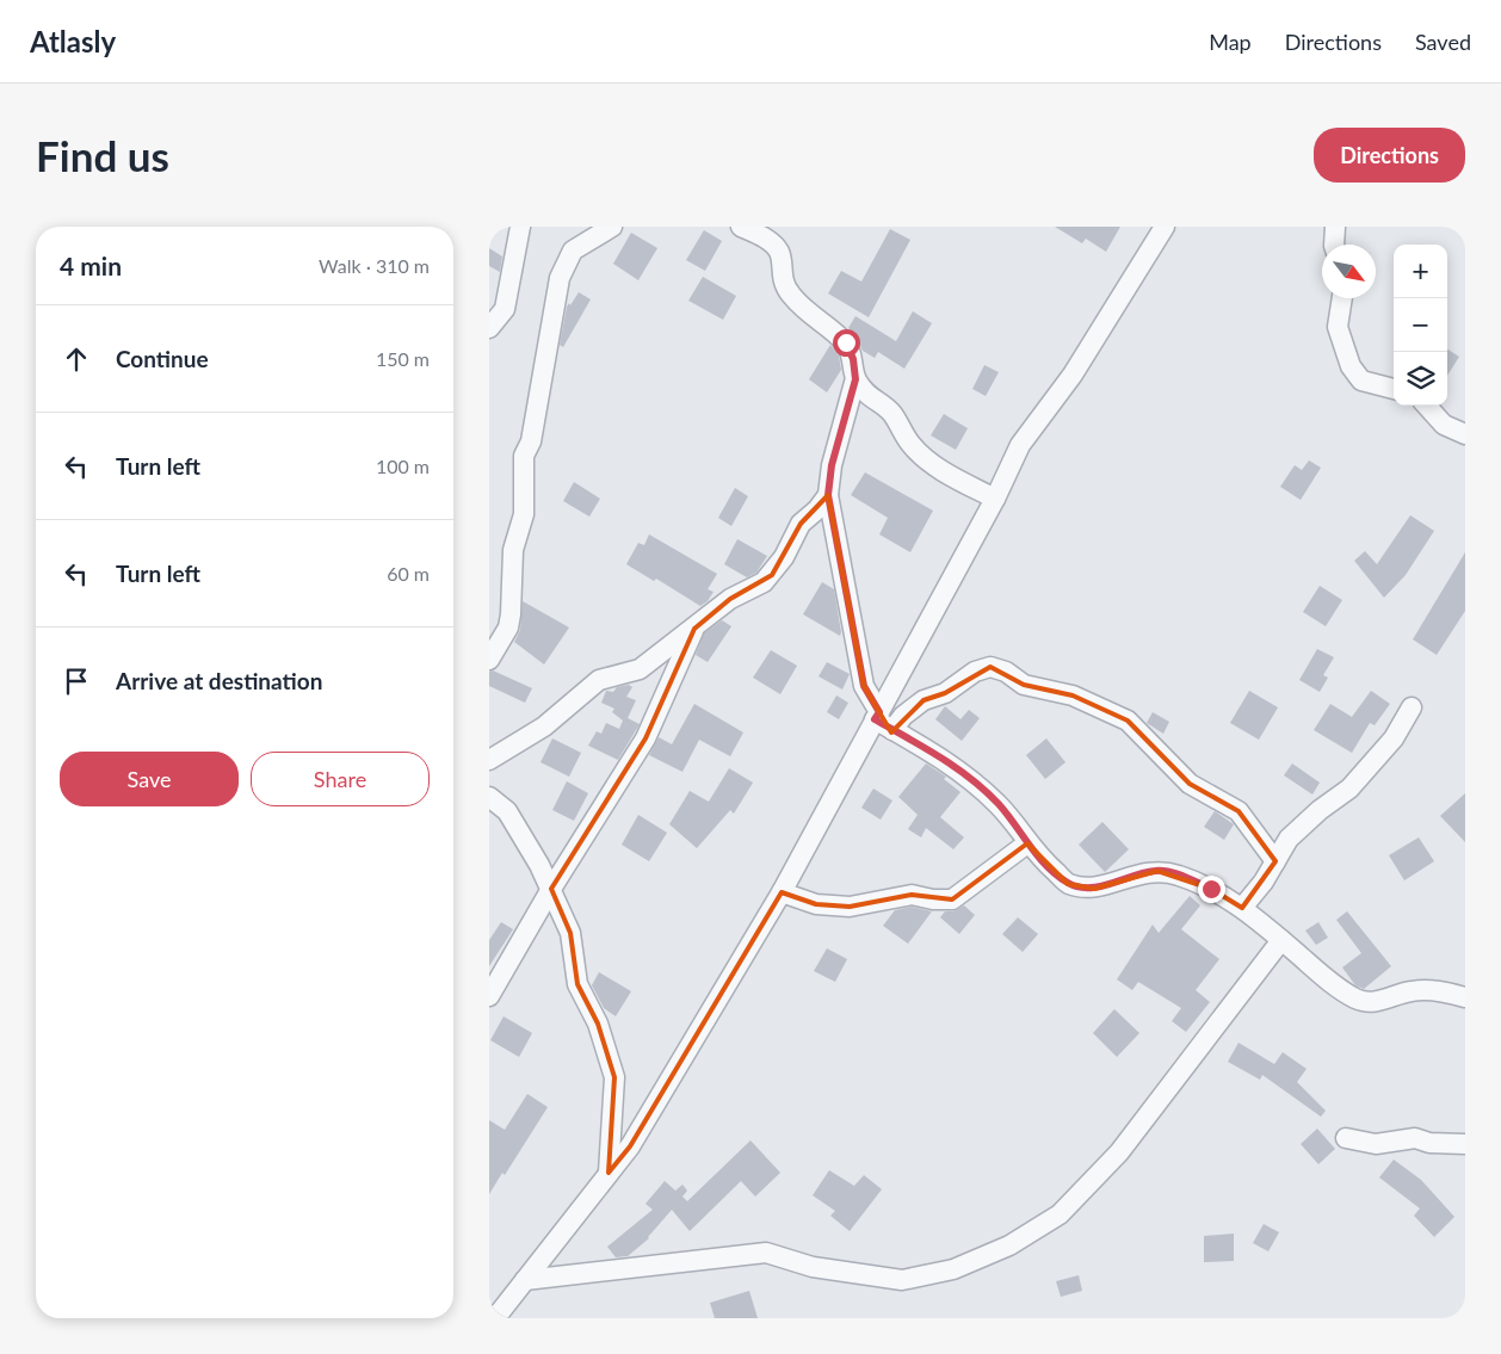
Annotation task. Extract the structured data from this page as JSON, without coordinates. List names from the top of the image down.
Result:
{
  "north": "bottom right",
  "page": {
    "header": "Atlasly",
    "nav": ["Map", "Directions", "Saved"],
    "buttons": [
      "Directions",
      ["Save", "Share"]
    ],
    "title": "Find us",
    "heading": ["4 min", "Walk · 310 m"],
    "map_buttons": ["+", "−"],
    "list": [
      ["Continue", "150 m"],
      ["Turn left", "100 m"],
      ["Turn left", "60 m"],
      "Arrive at destination"
    ]
  }
}
